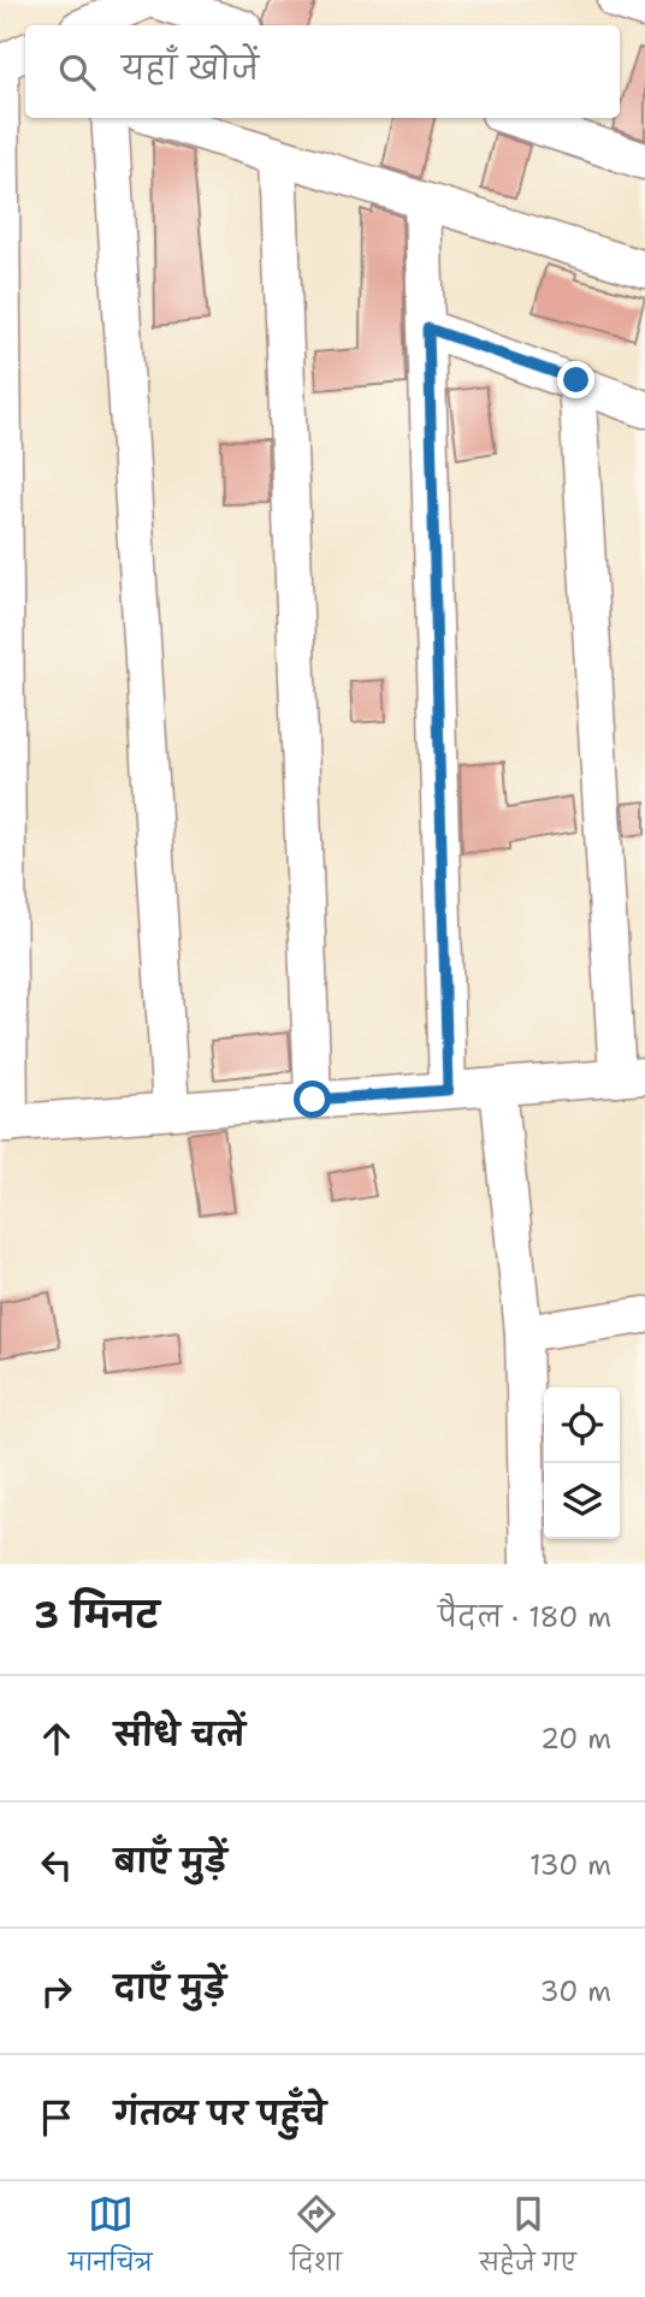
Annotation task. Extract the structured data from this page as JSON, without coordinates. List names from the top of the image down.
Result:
{
  "page": {
    "search": "यहाँ खोजें",
    "heading": ["3 मिनट", "पैदल · 180 m"],
    "list": [
      ["सीधे चलें", "20 m"],
      ["बाएँ मुड़ें", "130 m"],
      ["दाएँ मुड़ें", "30 m"],
      "गंतव्य पर पहुँचे"
    ],
    "nav": ["मानचित्र", "दिशा", "सहेजे गए"]
  }
}
